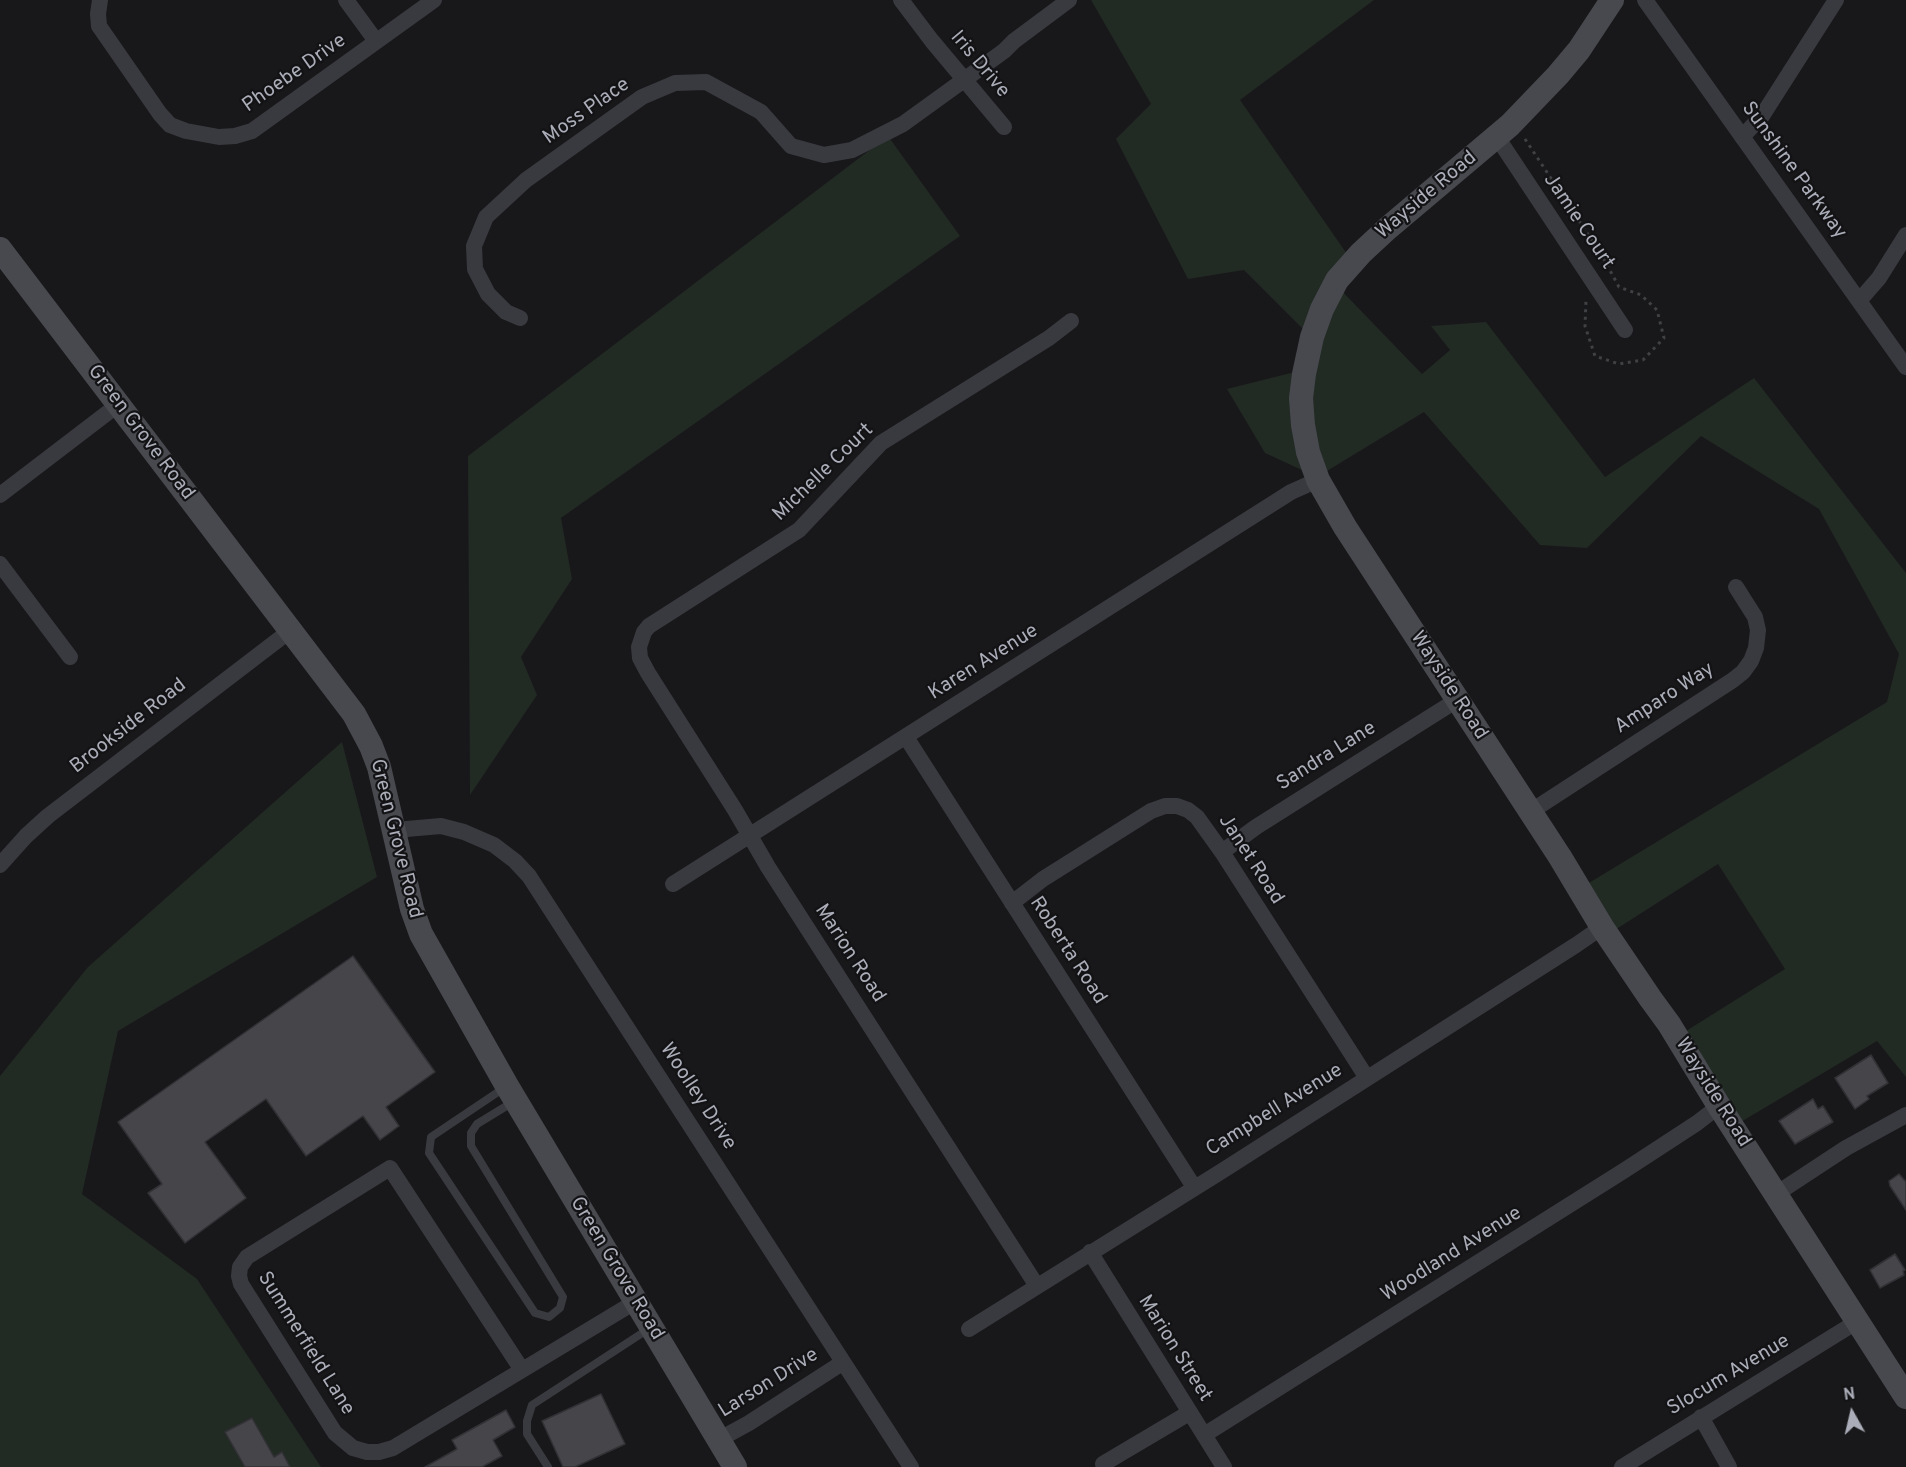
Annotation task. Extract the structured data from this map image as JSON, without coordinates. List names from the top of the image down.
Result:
{
  "streets": {
    "street": [
      "Iris Drive",
      "Phoebe Drive",
      "Moss Place",
      "Sunshine Parkway",
      "Wayside Road",
      "Jamie Court",
      "Green Grove Road",
      "Michelle Court",
      "Karen Avenue",
      "Amparo Way",
      "Brookside Road",
      "Sandra Lane",
      "Janet Road",
      "Roberta Road",
      "Marion Road",
      "Woolley Drive",
      "Campbell Avenue",
      "Woodland Avenue",
      "Summerfield Lane",
      "Marion Street",
      "Slocum Avenue",
      "Larson Drive"
    ]
  },
  "crossings": [
    ["Iris Drive", "Moss Place"],
    ["Wayside Road", "Jamie Court"],
    ["Wayside Road", "Karen Avenue"],
    ["Wayside Road", "Amparo Way"],
    ["Wayside Road", "Sandra Lane"],
    ["Wayside Road", "Campbell Avenue"],
    ["Wayside Road", "Woodland Avenue"],
    ["Wayside Road", "Slocum Avenue"],
    ["Green Grove Road", "Brookside Road"],
    ["Green Grove Road", "Woolley Drive"],
    ["Green Grove Road", "Summerfield Lane"],
    ["Green Grove Road", "Larson Drive"],
    ["Michelle Court", "Marion Road"],
    ["Karen Avenue", "Roberta Road"],
    ["Karen Avenue", "Marion Road"],
    ["Sandra Lane", "Janet Road"],
    ["Janet Road", "Roberta Road"],
    ["Janet Road", "Campbell Avenue"],
    ["Roberta Road", "Campbell Avenue"],
    ["Marion Road", "Campbell Avenue"],
    ["Woolley Drive", "Larson Drive"],
    ["Campbell Avenue", "Marion Street"],
    ["Woodland Avenue", "Marion Street"]
  ],
  "north": "top"
}
